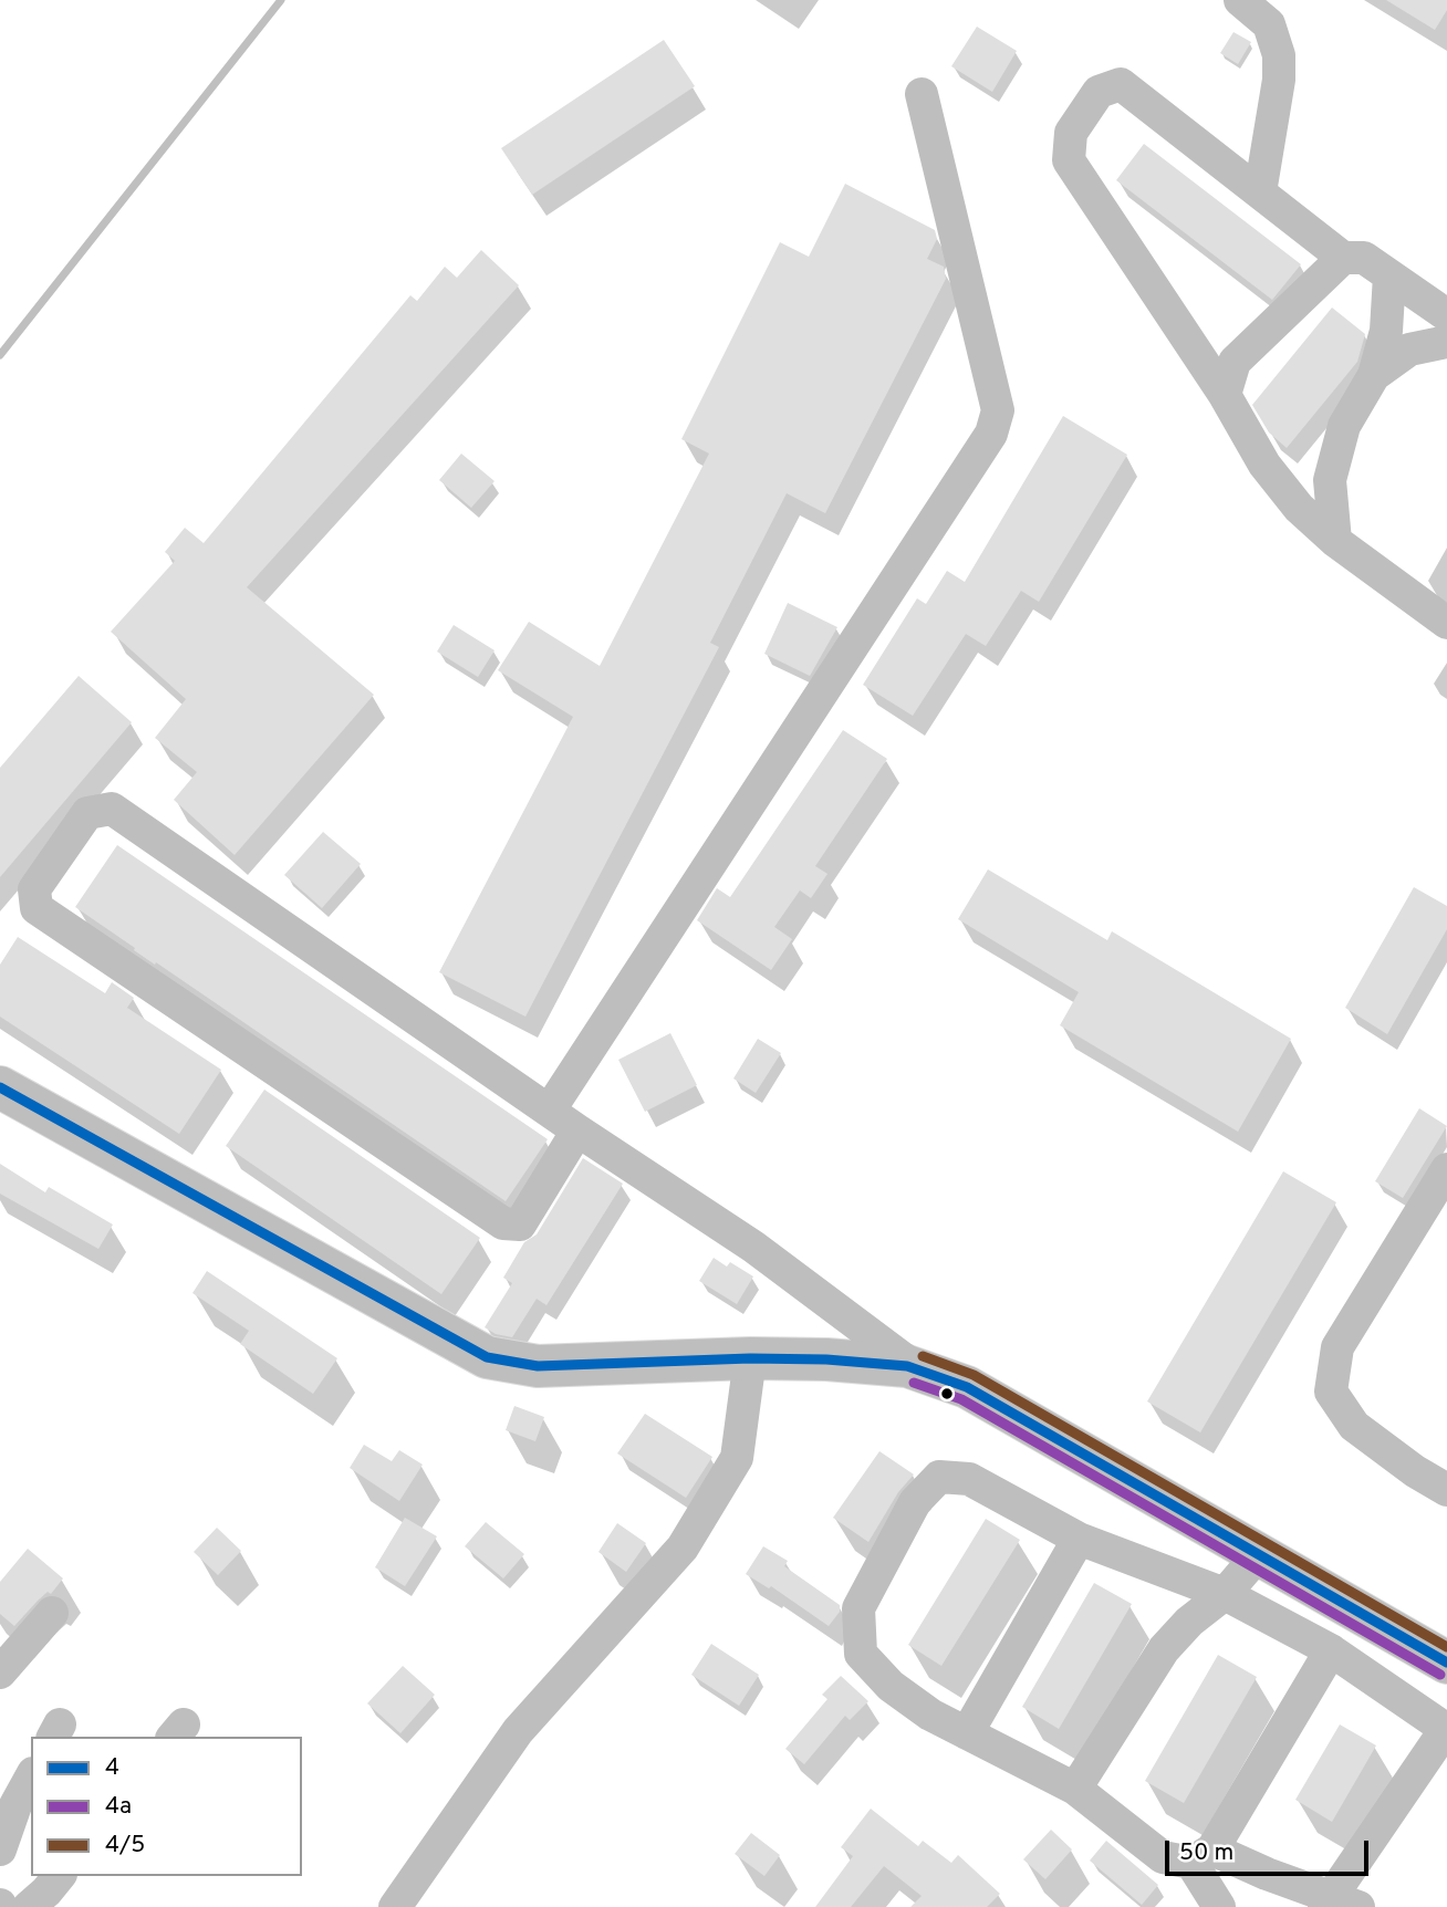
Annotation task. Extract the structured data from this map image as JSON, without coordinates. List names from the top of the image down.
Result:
{
  "lines": ["transit line 4", "transit line 4/5", "transit line 4а"],
  "legend": ["4", "4а", "4/5"],
  "scale_bar": "50 m"
}
